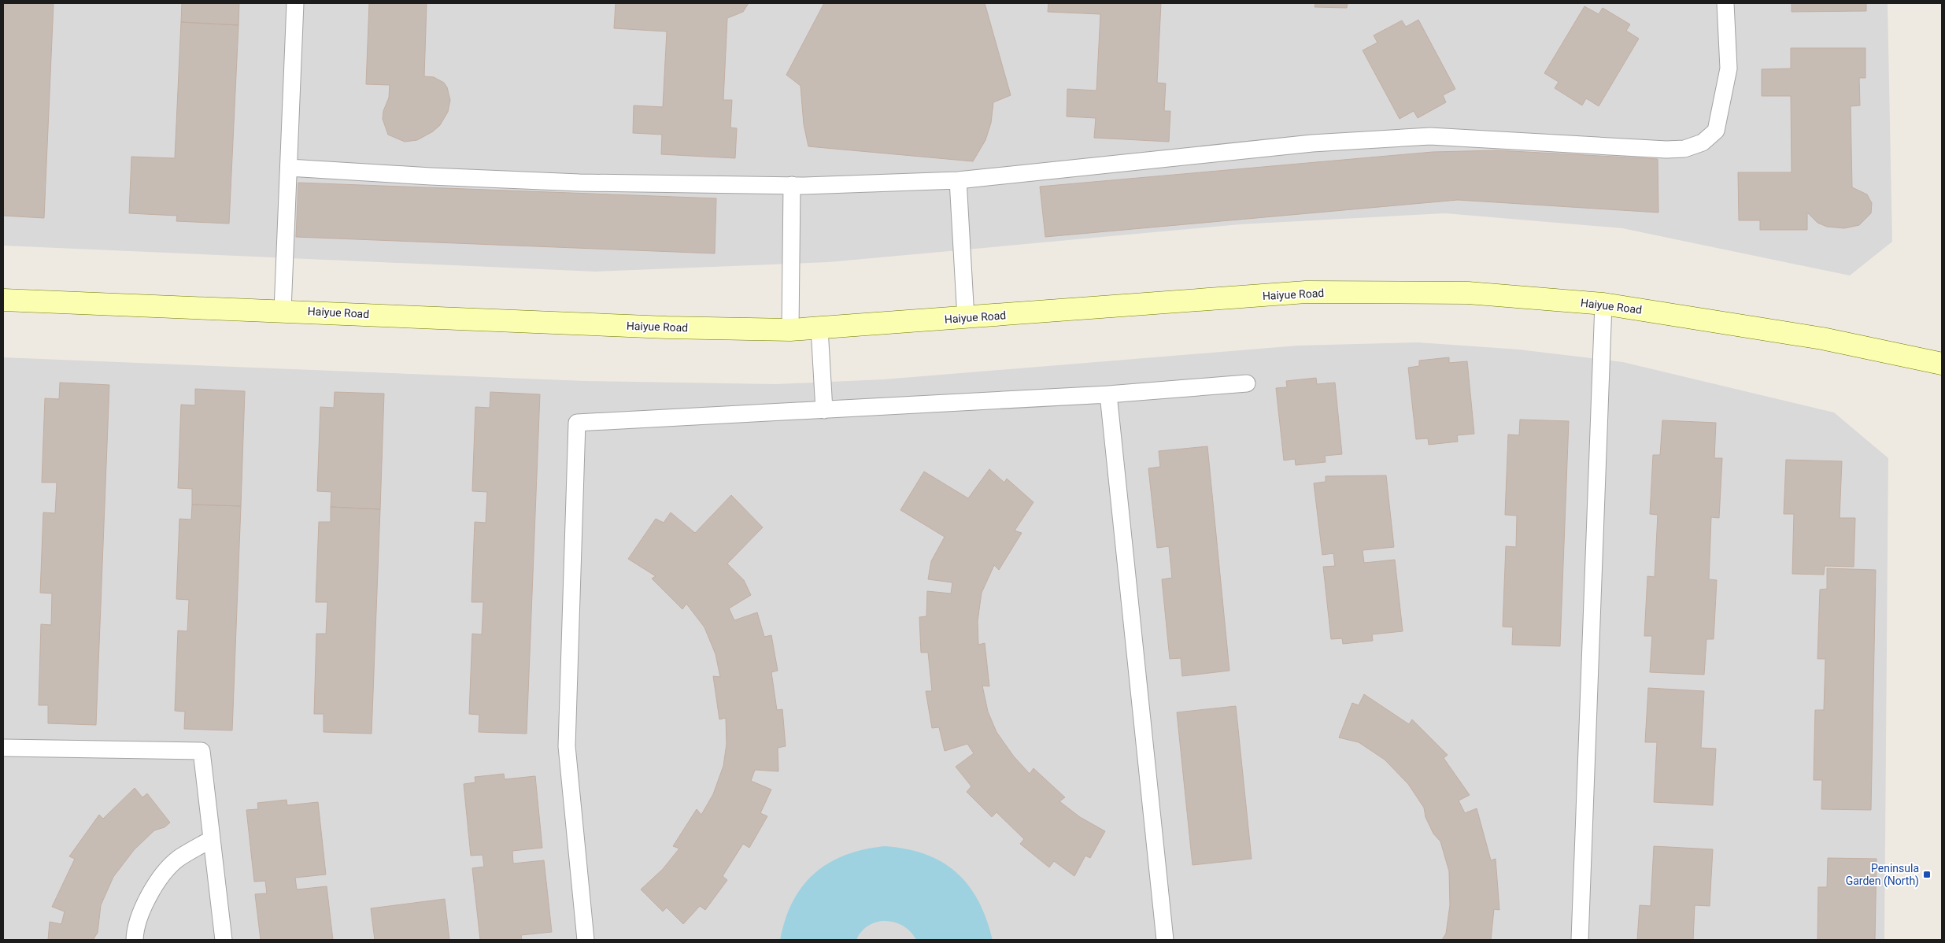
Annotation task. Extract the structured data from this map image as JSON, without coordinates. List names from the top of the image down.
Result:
{
  "streets": {
    "street": ["Haiyue Road"]
  },
  "places": {
    "transit": ["Peninsula Garden (North)"]
  }
}
